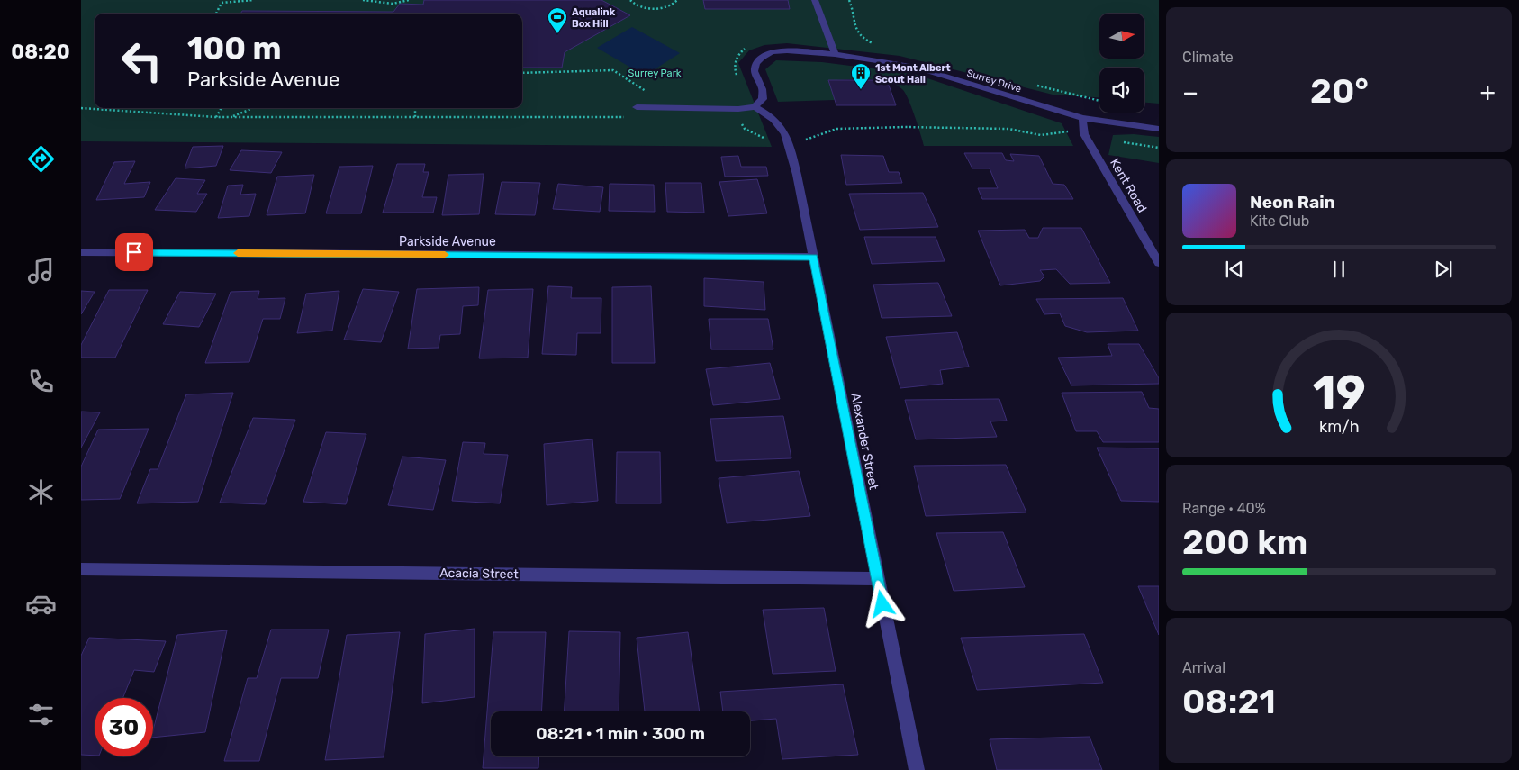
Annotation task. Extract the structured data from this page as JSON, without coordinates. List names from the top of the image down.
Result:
{
  "streets": {
    "street": [
      "Surrey Drive",
      "Kent Road",
      "Parkside Avenue",
      "Alexander Street",
      "Acacia Street"
    ]
  },
  "crossings": [
    ["Surrey Drive", "Kent Road"],
    ["Surrey Drive", "Alexander Street"],
    ["Parkside Avenue", "Alexander Street"],
    ["Alexander Street", "Acacia Street"]
  ],
  "parks": ["Surrey Park"],
  "places": {
    "sports": ["Aqualink Box Hill"],
    "building": ["1st Mont Albert Scout Hall"]
  },
  "north": "right",
  "page": {
    "tabs": "08:20",
    "tile": [
      "Climate",
      ["Range · 40%", "200 km"],
      ["Arrival", "08:21"]
    ],
    "turn": ["100 m", "Parkside Avenue"],
    "heat": ["−", "20°", "+"],
    "song": ["Neon Rain", "Kite Club"],
    "limit": "30",
    "trip": "08:21 · 1 min · 300 m",
    "gauge": ["19", "km/h"]
  }
}
